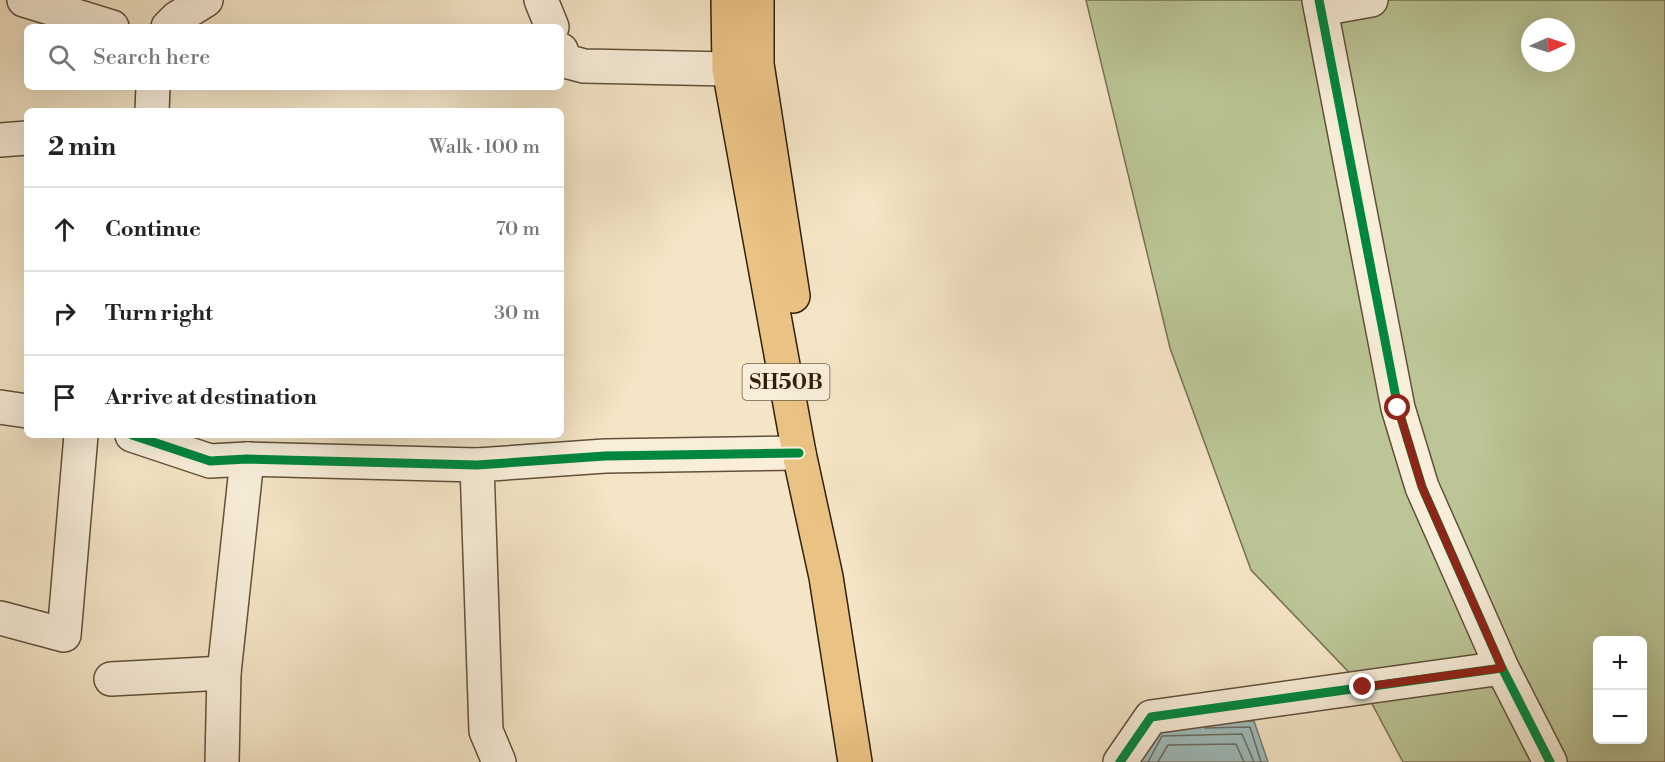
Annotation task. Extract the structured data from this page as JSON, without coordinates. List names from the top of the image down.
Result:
{
  "streets": {
    "main road": ["SH50B"]
  },
  "north": "right",
  "page": {
    "search": "Search here",
    "heading": ["2 min", "Walk · 100 m"],
    "list": [
      ["Continue", "70 m"],
      ["Turn right", "30 m"],
      "Arrive at destination"
    ],
    "map_buttons": ["+", "−"]
  }
}
